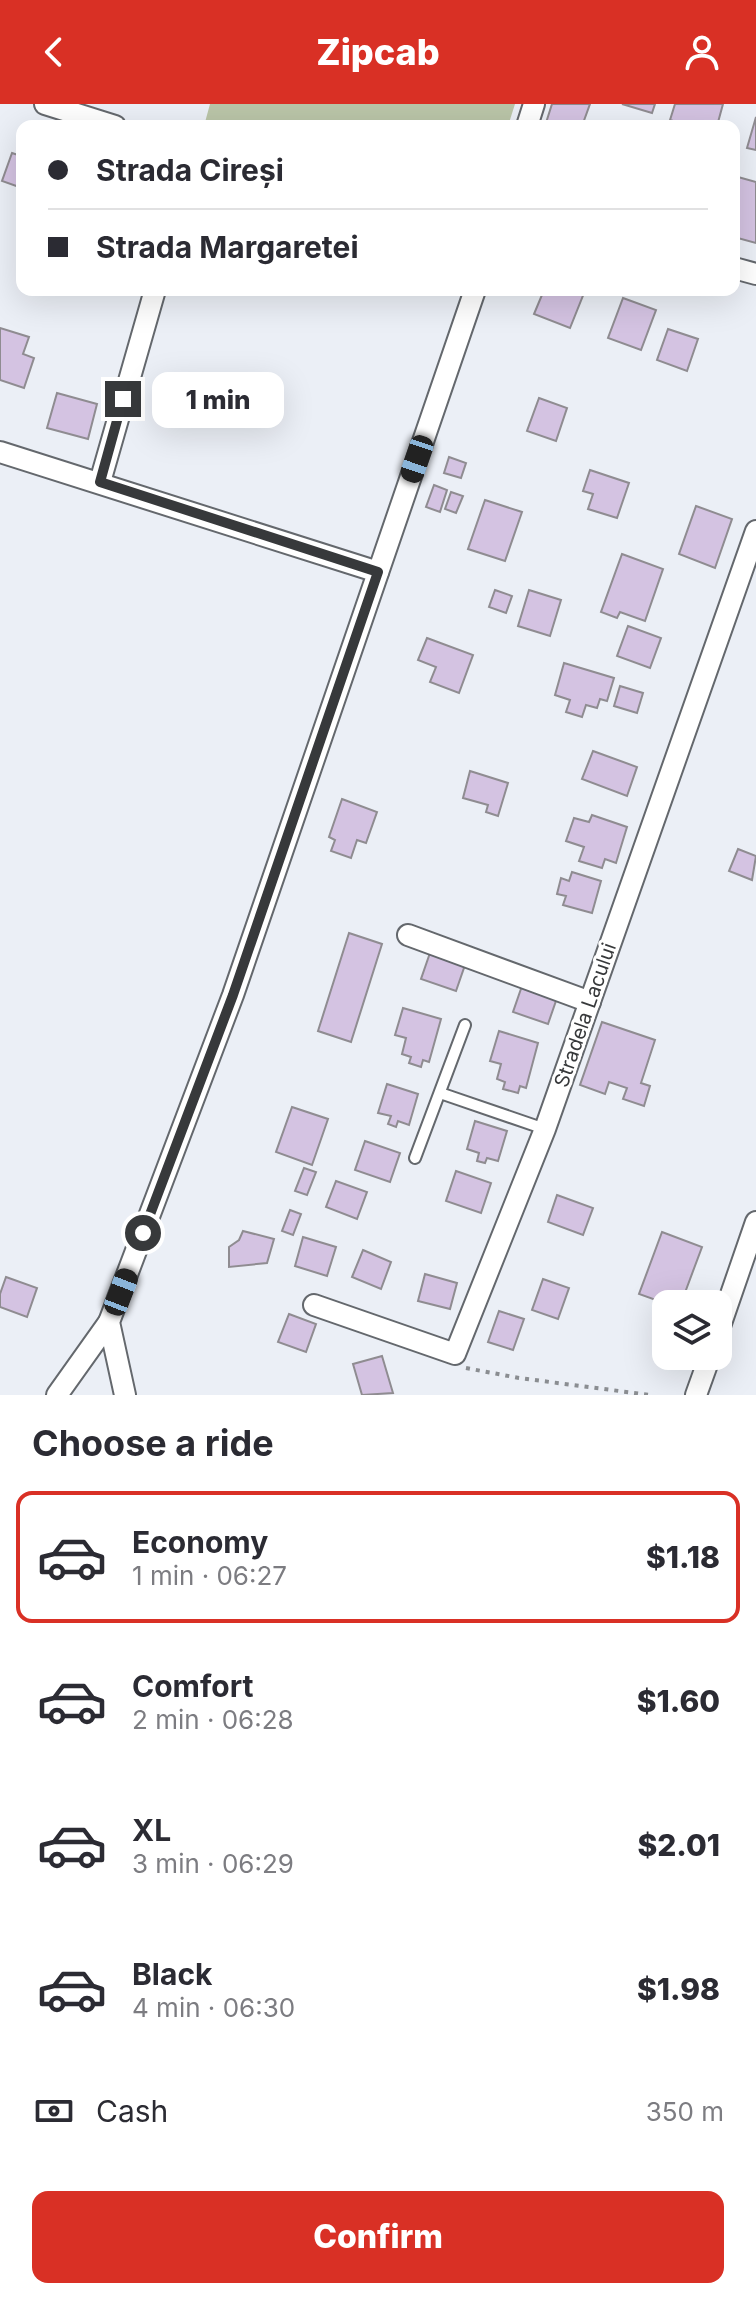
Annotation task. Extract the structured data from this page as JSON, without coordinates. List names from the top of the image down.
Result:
{
  "streets": {
    "street": ["Stradela Lacului"]
  },
  "page": {
    "header": "Zipcab",
    "banner": ["Strada Cireși", "Strada Margaretei"],
    "bubble": "1 min",
    "heading": "Choose a ride",
    "list": [
      {
        "name": "Economy",
        "note": "1 min · 06:27",
        "value": "$1.18"
      },
      {
        "name": "Comfort",
        "note": "2 min · 06:28",
        "value": "$1.60"
      },
      {
        "name": "XL",
        "note": "3 min · 06:29",
        "value": "$2.01"
      },
      {
        "name": "Black",
        "note": "4 min · 06:30",
        "value": "$1.98"
      }
    ],
    "pay": ["Cash", "350 m"],
    "buttons": "Confirm"
  }
}
